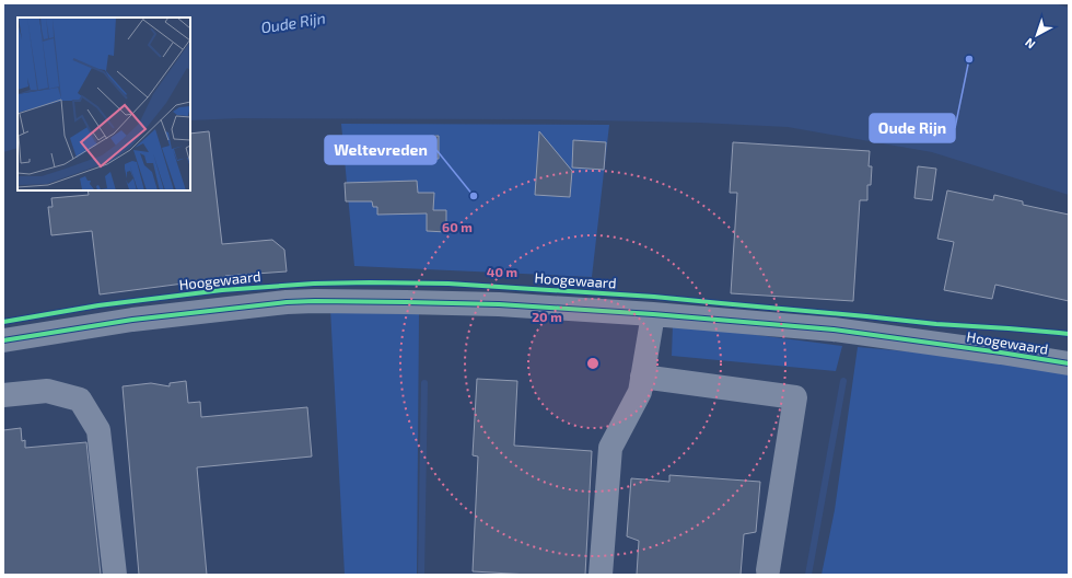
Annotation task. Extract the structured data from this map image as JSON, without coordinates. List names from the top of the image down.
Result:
{
  "streets": {
    "street": ["Hoogewaard"]
  },
  "water": ["Oude Rijn"],
  "places": ["Oude Rijn", "Weltevreden"],
  "north": "bottom left",
  "rings": ["60 m", "40 m", "20 m"]
}
